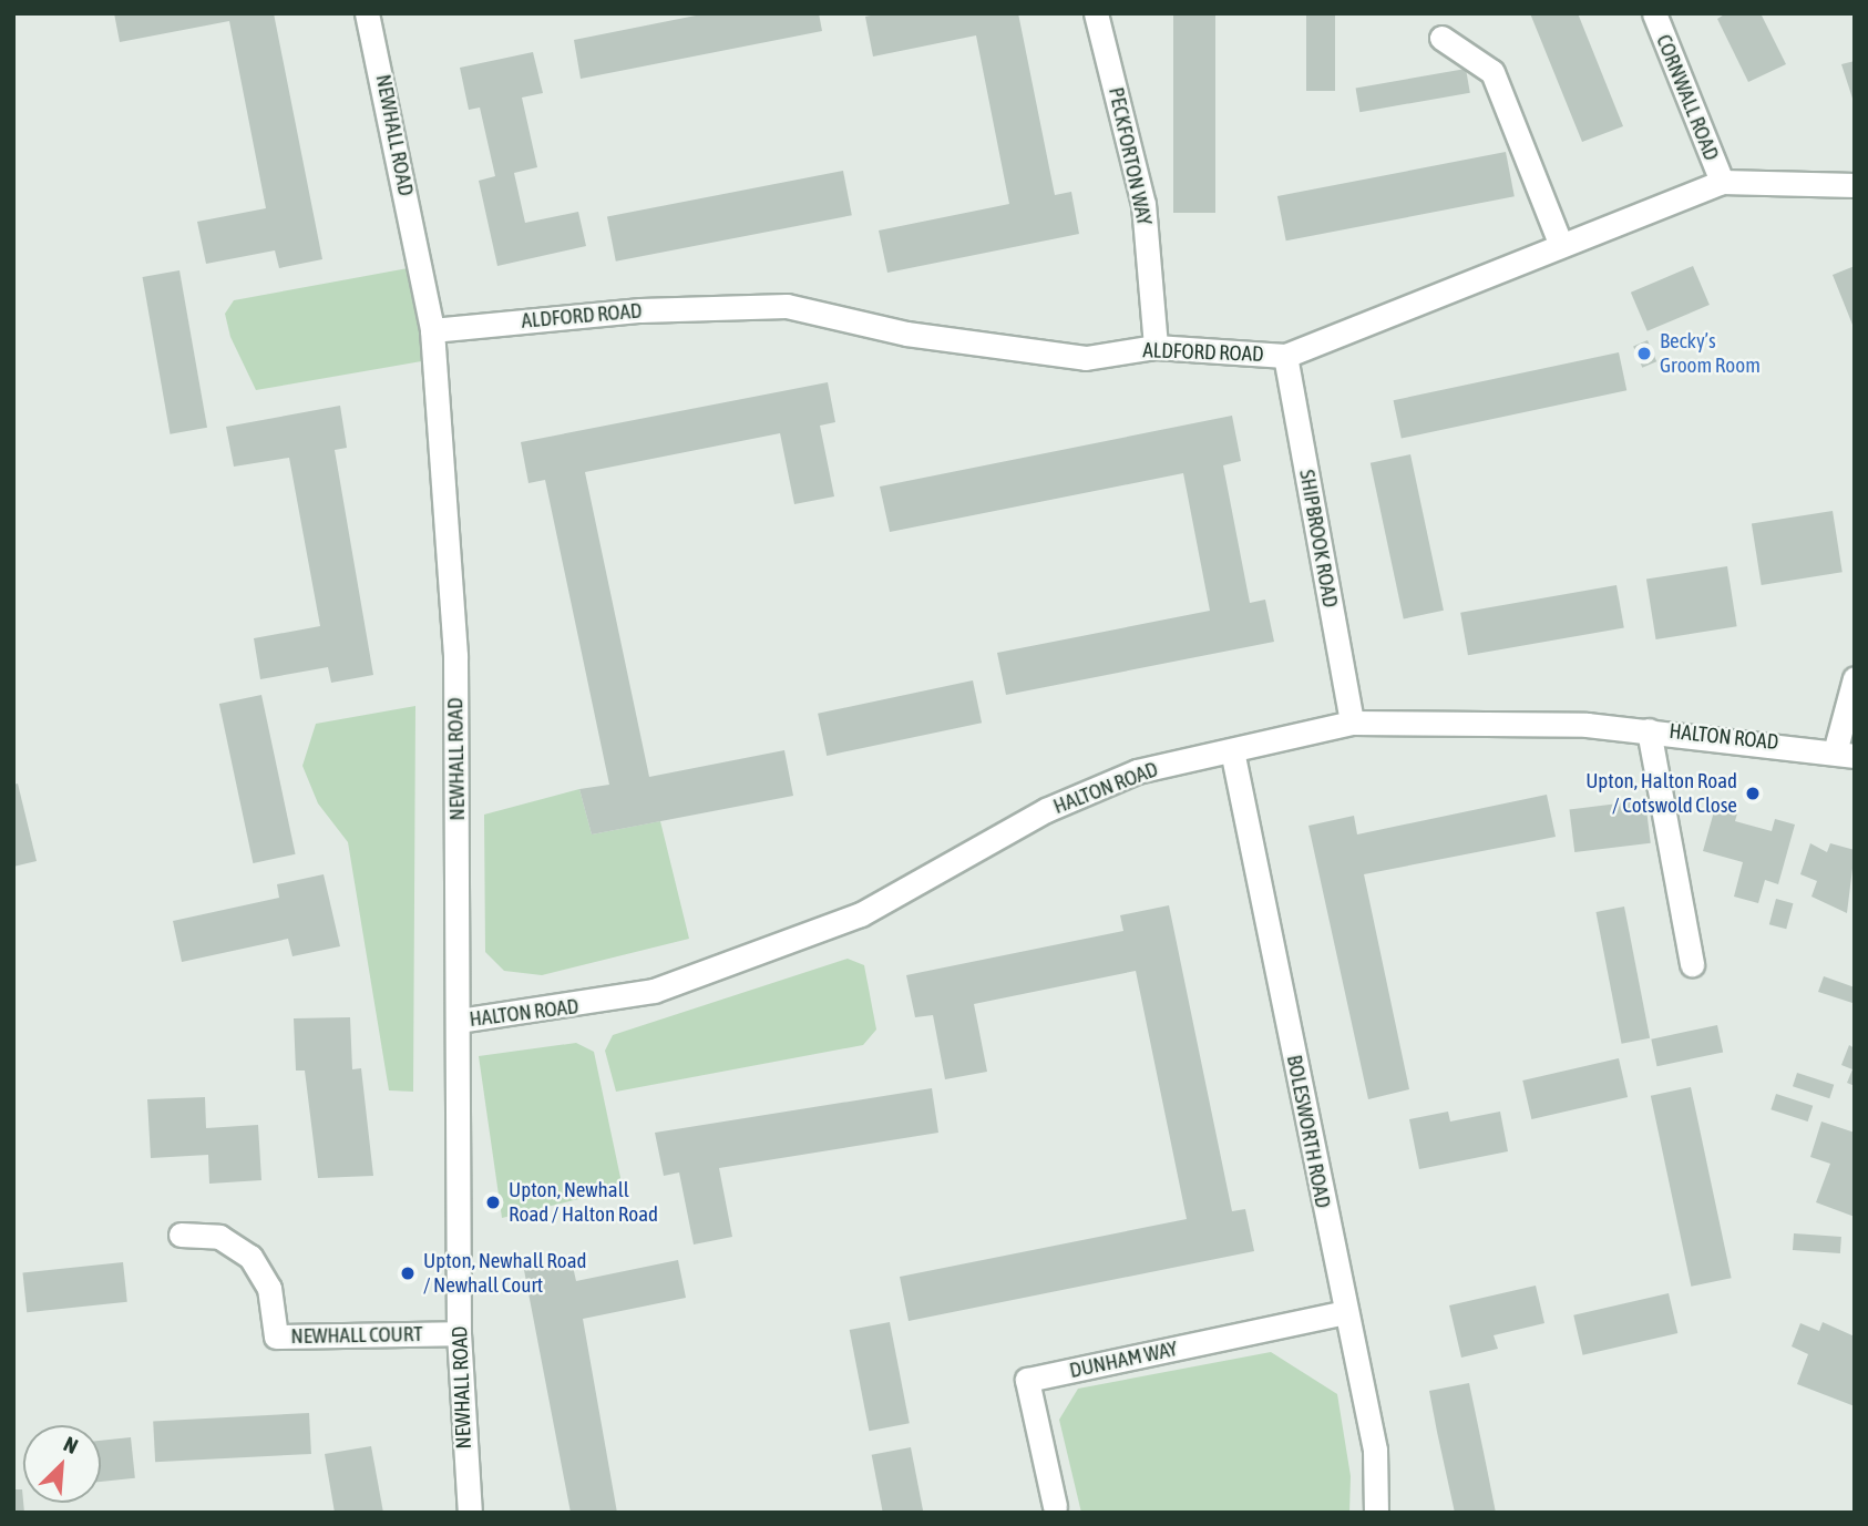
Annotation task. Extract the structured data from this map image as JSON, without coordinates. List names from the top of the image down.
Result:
{
  "streets": {
    "street": [
      "CORNWALL ROAD",
      "NEWHALL ROAD",
      "PECKFORTON WAY",
      "ALDFORD ROAD",
      "SHIPBROOK ROAD",
      "HALTON ROAD",
      "BOLESWORTH ROAD",
      "NEWHALL COURT",
      "DUNHAM WAY"
    ]
  },
  "crossings": [
    ["CORNWALL ROAD", "ALDFORD ROAD"],
    ["NEWHALL ROAD", "ALDFORD ROAD"],
    ["NEWHALL ROAD", "HALTON ROAD"],
    ["NEWHALL ROAD", "NEWHALL COURT"],
    ["PECKFORTON WAY", "ALDFORD ROAD"],
    ["ALDFORD ROAD", "SHIPBROOK ROAD"],
    ["SHIPBROOK ROAD", "HALTON ROAD"],
    ["HALTON ROAD", "BOLESWORTH ROAD"],
    ["BOLESWORTH ROAD", "DUNHAM WAY"]
  ],
  "places": [
    "Becky’s Groom Room",
    "Upton, Halton Road / Cotswold Close",
    "Upton, Newhall Road / Halton Road",
    "Upton, Newhall Road / Newhall Court"
  ],
  "north": "top right"
}
